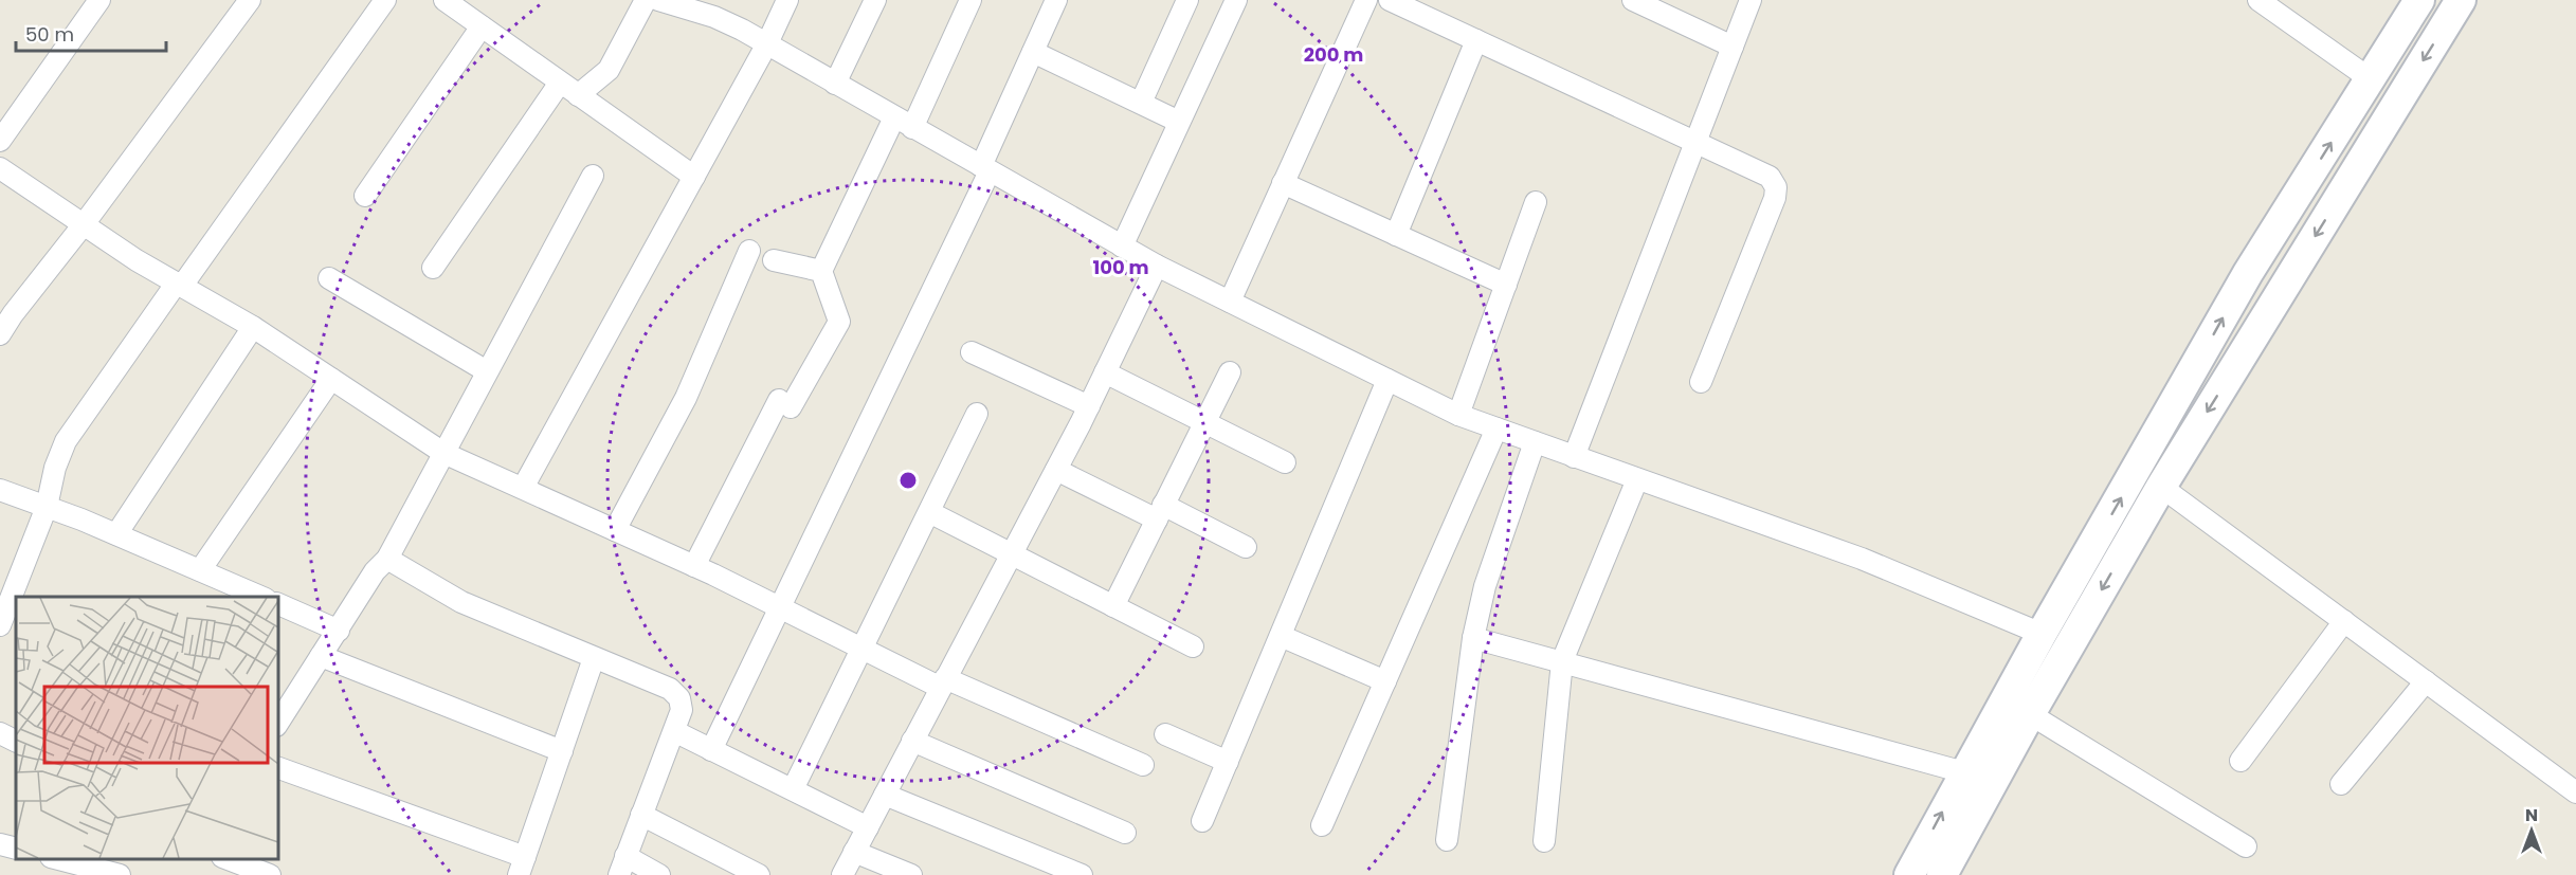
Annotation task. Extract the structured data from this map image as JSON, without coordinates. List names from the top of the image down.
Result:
{
  "scale_bar": "50 m",
  "north": "top",
  "rings": ["200 m", "100 m"]
}
